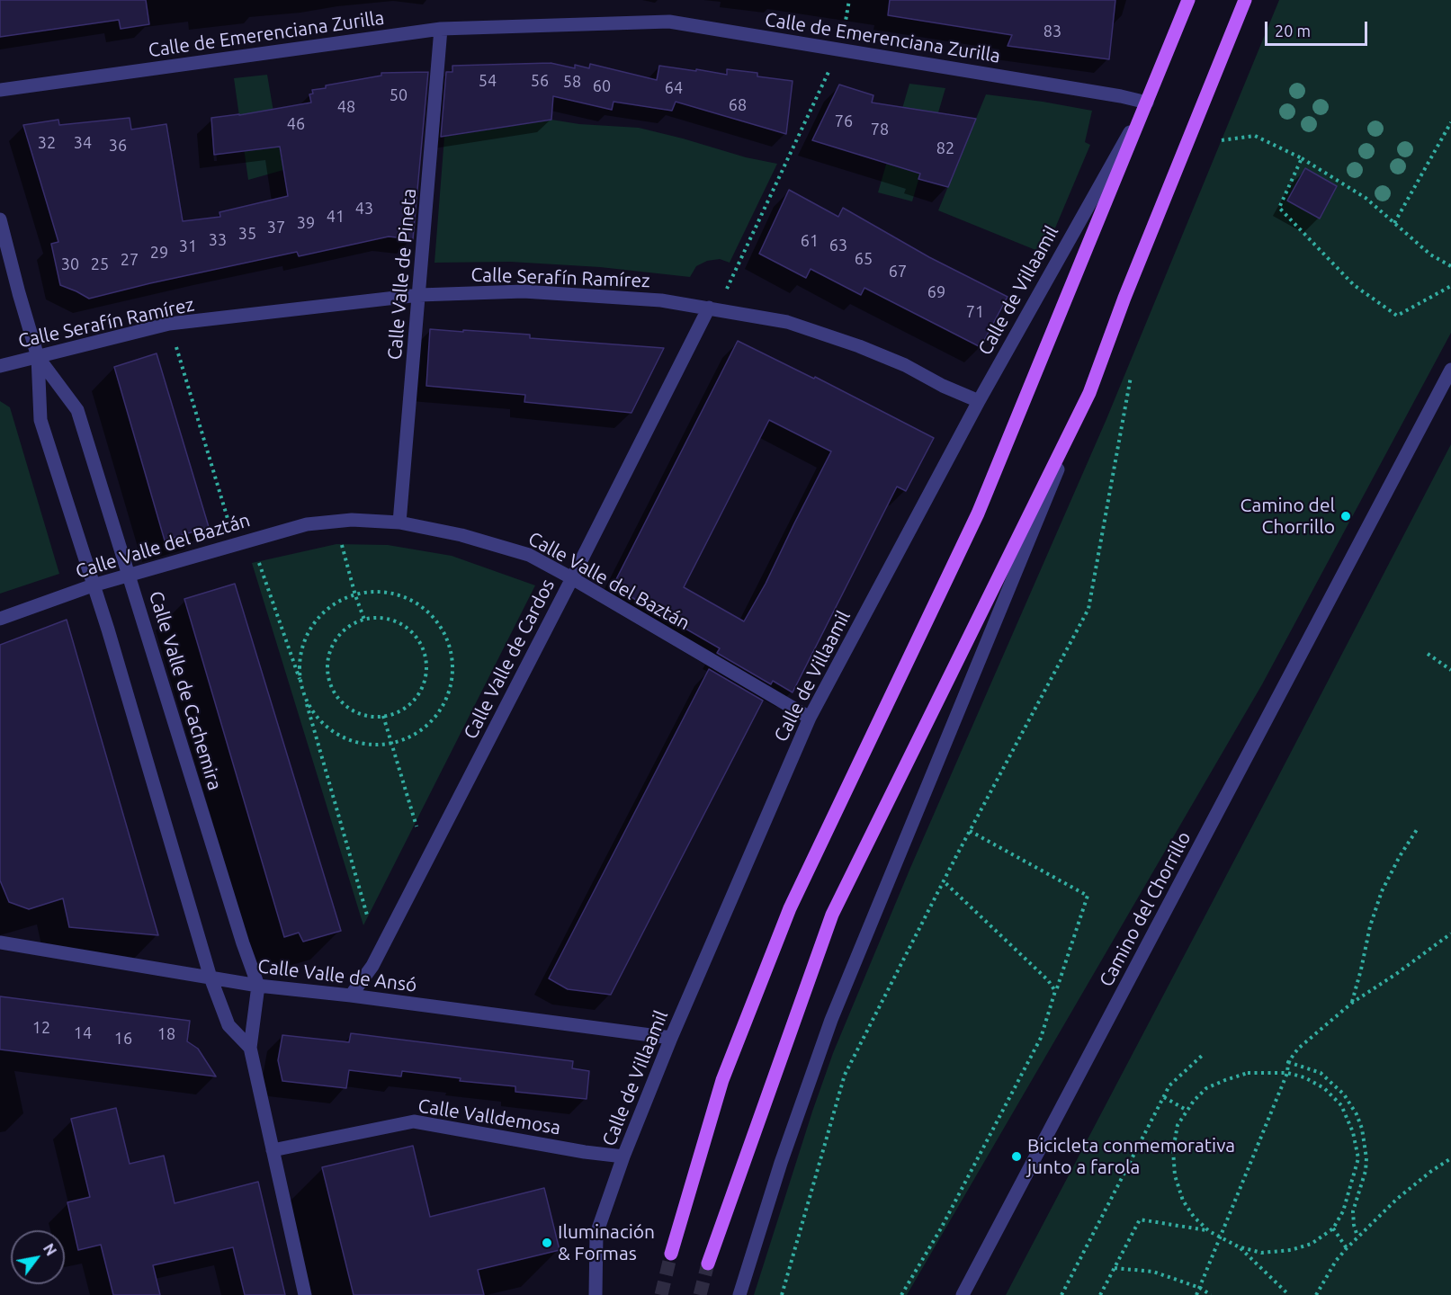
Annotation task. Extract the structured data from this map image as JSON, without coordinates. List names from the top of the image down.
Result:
{
  "streets": {
    "main road": ["Calle de Villaamil"],
    "street": [
      "Calle de Emerenciana Zurilla",
      "Calle Valle de Pineta",
      "Calle Serafín Ramírez",
      "Calle Valle del Baztán",
      "Calle Valle de Cardos",
      "Calle Valle de Cachemira",
      "Camino del Chorrillo",
      "Calle Valle de Ansó",
      "Calle Valldemosa"
    ]
  },
  "crossings": [
    ["Calle de Emerenciana Zurilla", "Calle Valle de Pineta"],
    ["Calle de Emerenciana Zurilla", "Calle de Villaamil"],
    ["Calle Valle de Pineta", "Calle Serafín Ramírez"],
    ["Calle Valle de Pineta", "Calle Valle del Baztán"],
    ["Calle Serafín Ramírez", "Calle de Villaamil"],
    ["Calle Serafín Ramírez", "Calle Valle de Cardos"],
    ["Calle Serafín Ramírez", "Calle Valle de Cachemira"],
    ["Calle de Villaamil", "Calle Valle del Baztán"],
    ["Calle de Villaamil", "Calle Valle de Ansó"],
    ["Calle de Villaamil", "Calle Valldemosa"],
    ["Calle Valle del Baztán", "Calle Valle de Cardos"],
    ["Calle Valle del Baztán", "Calle Valle de Cachemira"],
    ["Calle Valle de Cardos", "Calle Valle de Ansó"],
    ["Calle Valle de Cachemira", "Calle Valle de Ansó"],
    ["Calle Valle de Cachemira", "Calle Valldemosa"]
  ],
  "places": ["Camino del Chorrillo", "Bicicleta conmemorativa junto a farola", "Iluminación & Formas"],
  "house_numbers": [
    "83",
    "54",
    "56",
    "58",
    "60",
    "64",
    "50",
    "68",
    "48",
    "76",
    "46",
    "78",
    "32",
    "34",
    "36",
    "82",
    "43",
    "41",
    "39",
    "37",
    "35",
    "33",
    "61",
    "63",
    "31",
    "29",
    "65",
    "27",
    "30",
    "25",
    "67",
    "69",
    "71",
    "12",
    "14",
    "18",
    "16"
  ],
  "scale_bar": "20 m",
  "north": "top right"
}
